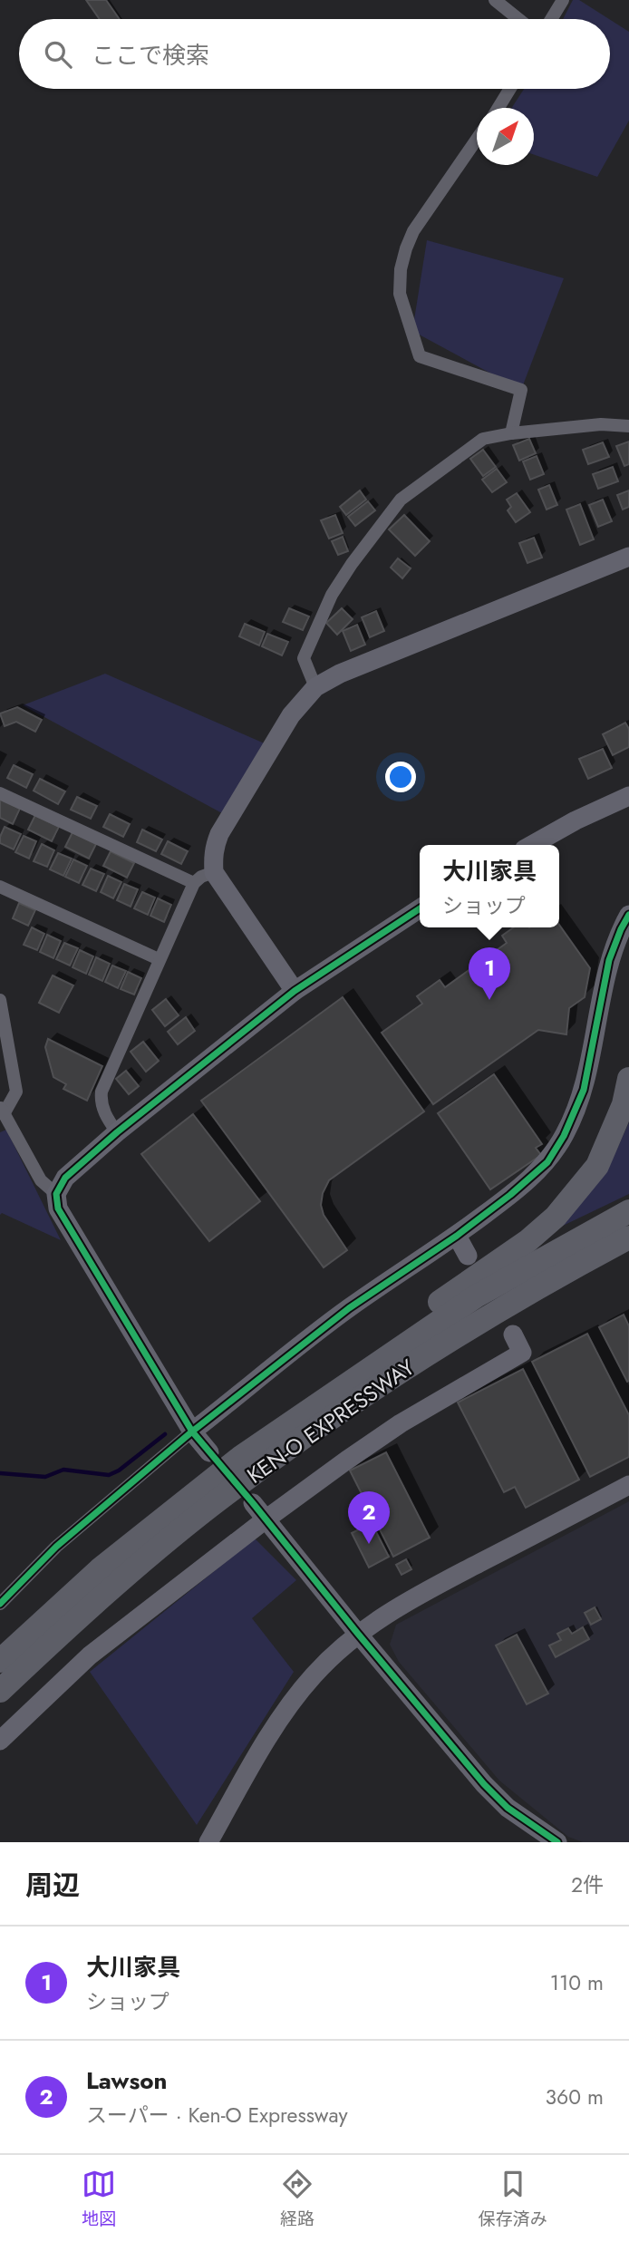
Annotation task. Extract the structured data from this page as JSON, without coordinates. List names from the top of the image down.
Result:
{
  "streets": {
    "highway": ["KEN-O EXPRESSWAY"]
  },
  "north": "top right",
  "page": {
    "search": "ここで検索",
    "popup": ["大川家具", "ショップ"],
    "pins": ["1", "2"],
    "heading": ["周辺", "2件"],
    "list": [
      {
        "mark": "1",
        "name": "大川家具",
        "note": "ショップ",
        "value": "110 m"
      },
      {
        "mark": "2",
        "name": "Lawson",
        "note": "スーパー · Ken-O Expressway",
        "value": "360 m"
      }
    ],
    "nav": ["地図", "経路", "保存済み"]
  }
}
